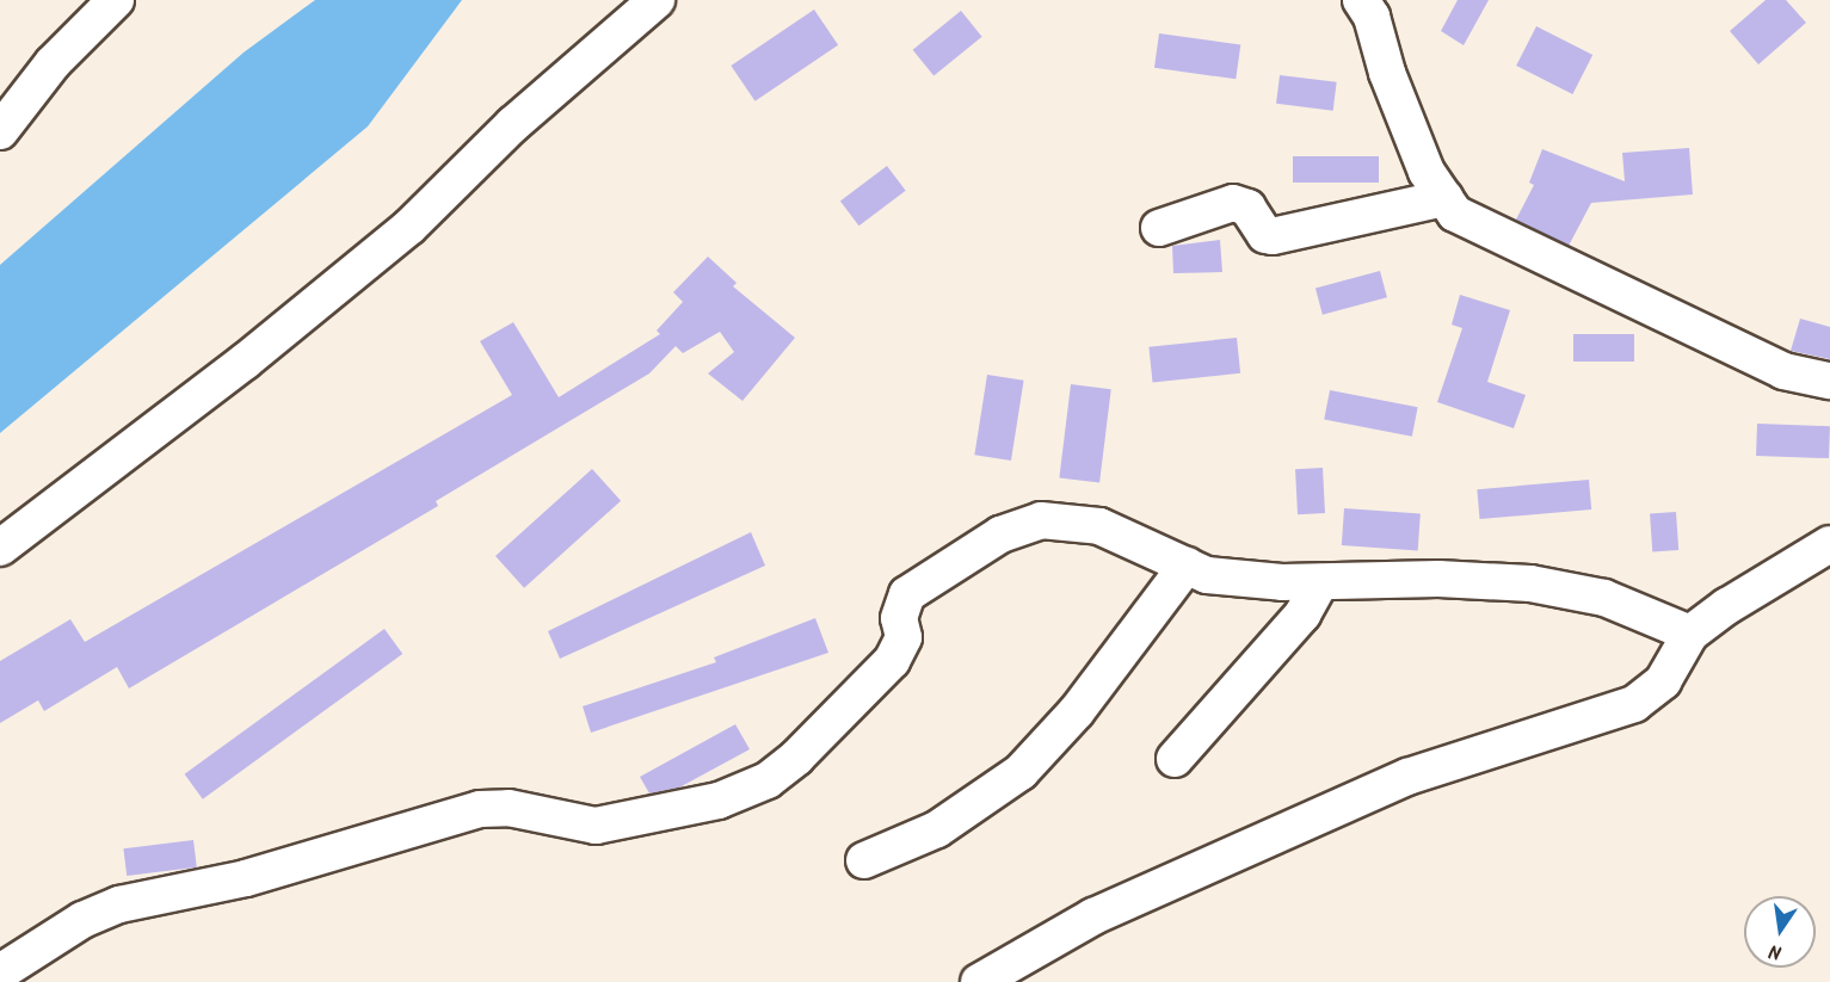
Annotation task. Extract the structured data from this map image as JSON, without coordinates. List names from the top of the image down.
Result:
{
  "north": "bottom"
}
